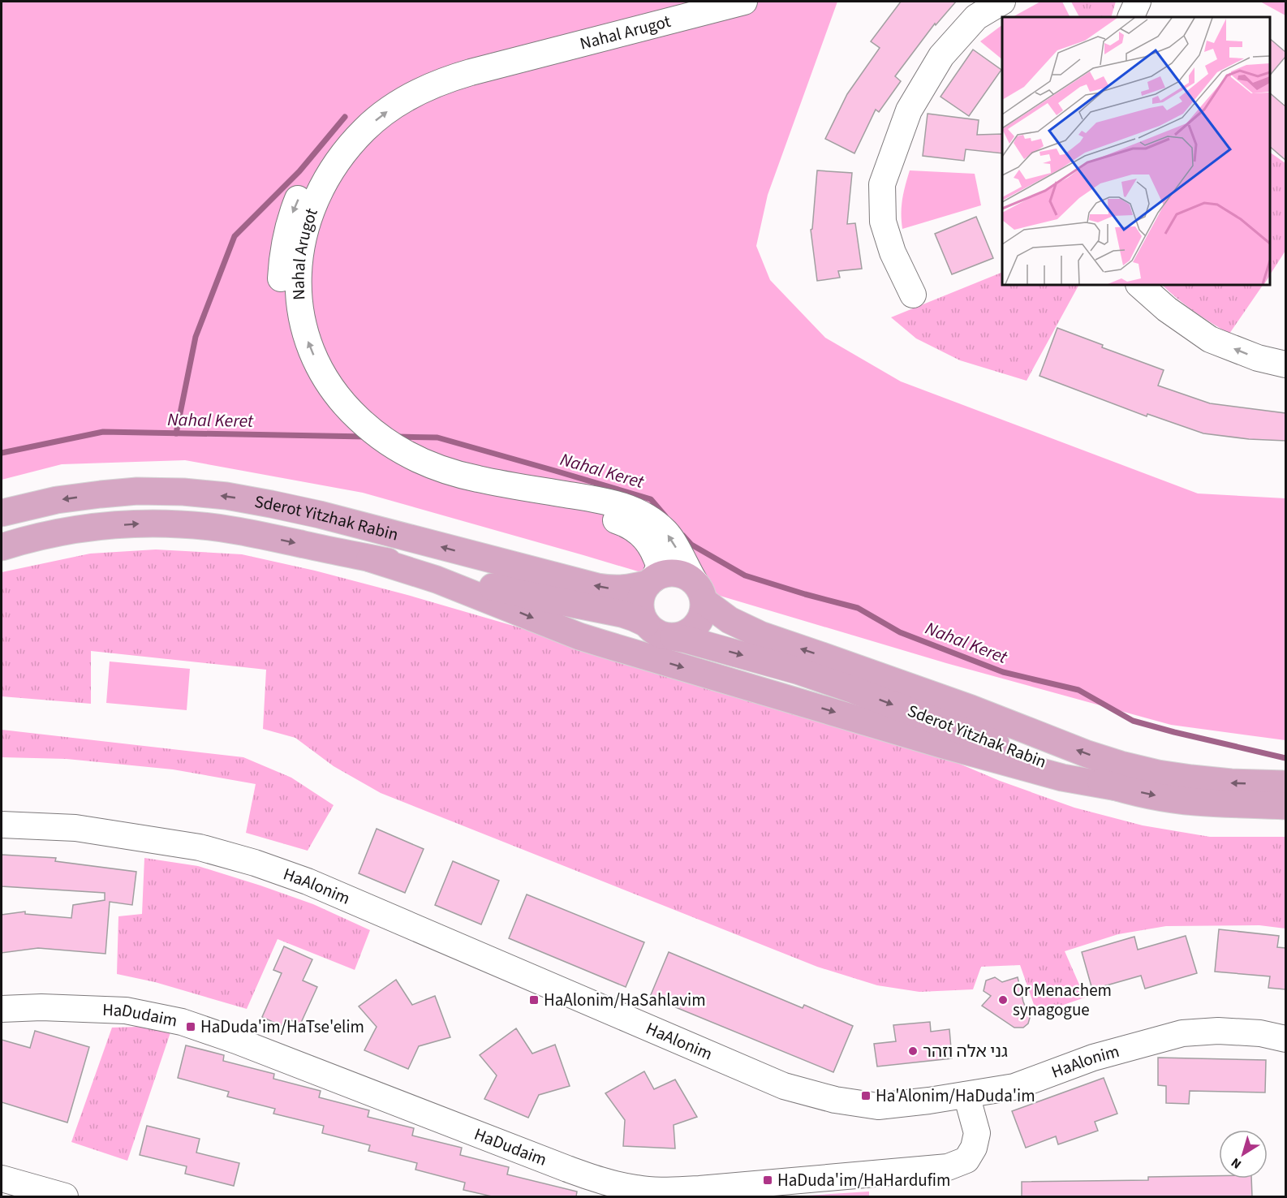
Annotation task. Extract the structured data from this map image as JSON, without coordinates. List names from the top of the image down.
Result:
{
  "streets": {
    "main road": ["Sderot Yitzhak Rabin"],
    "street": ["Nahal Arugot", "HaAlonim", "HaDudaim"]
  },
  "crossings": [
    ["Nahal Arugot", "Sderot Yitzhak Rabin"],
    ["HaAlonim", "HaDudaim"]
  ],
  "water": ["Nahal Keret"],
  "places": {
    "transit": [
      "HaAlonim/HaSahlavim",
      "HaDuda'im/HaTse'elim",
      "Ha'Alonim/HaDuda'im",
      "HaDuda'im/HaHardufim"
    ],
    "other": ["Or Menachem synagogue", "גני אלה וזהר"]
  },
  "north": "bottom left"
}
